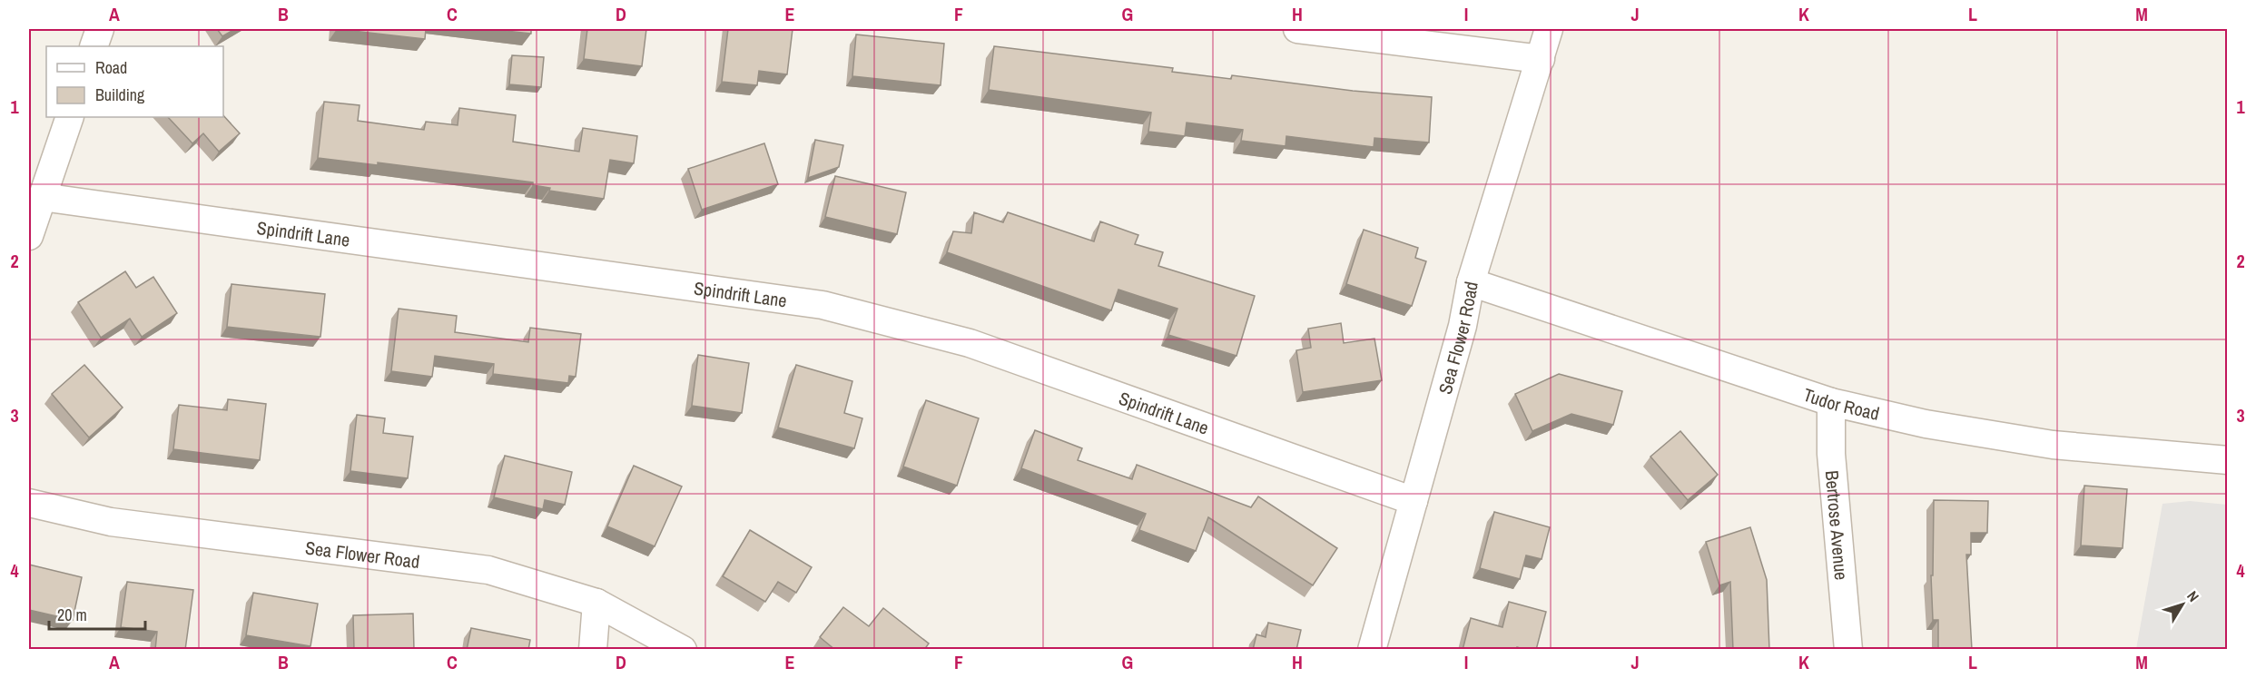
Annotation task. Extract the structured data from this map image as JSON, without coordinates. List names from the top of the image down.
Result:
{
  "streets": {
    "street": [
      "Spindrift Lane",
      "Sea Flower Road",
      "Tudor Road",
      "Bertrose Avenue"
    ]
  },
  "crossings": [
    ["Spindrift Lane", "Sea Flower Road"],
    ["Sea Flower Road", "Tudor Road"],
    ["Tudor Road", "Bertrose Avenue"]
  ],
  "legend": ["Road", "Building"],
  "scale_bar": "20 m",
  "north": "top right",
  "grid": {
    "columns": [
      "A",
      "B",
      "C",
      "D",
      "E",
      "F",
      "G",
      "H",
      "I",
      "J",
      "K",
      "L",
      "M"
    ],
    "rows": [
      "1",
      "2",
      "3",
      "4"
    ]
  }
}
